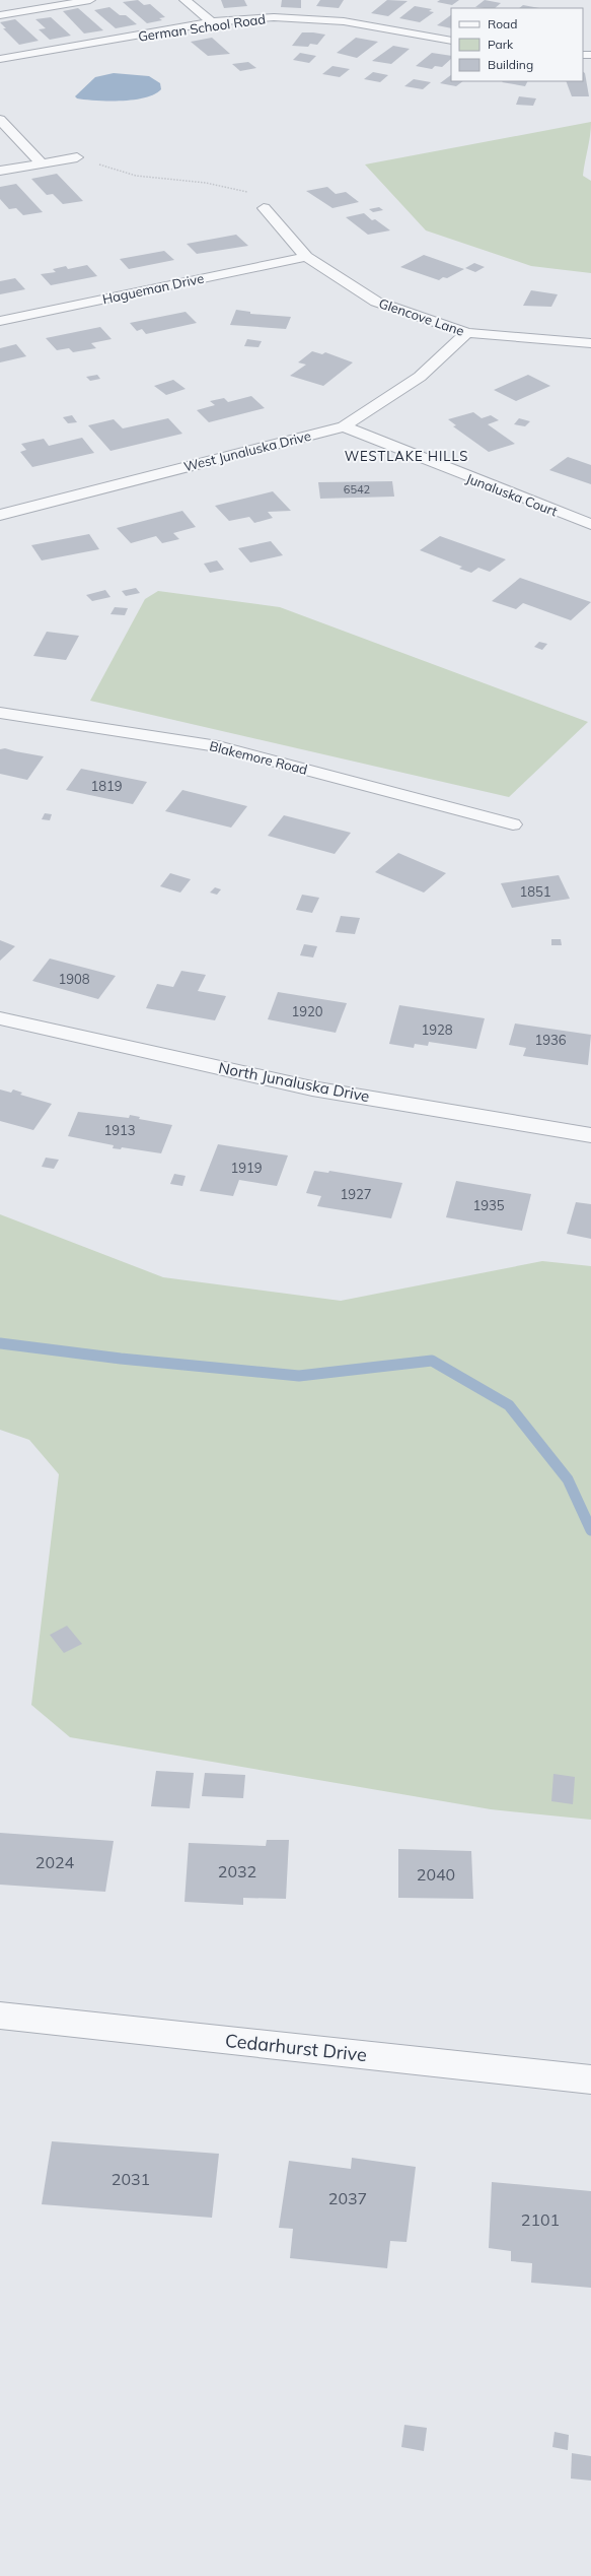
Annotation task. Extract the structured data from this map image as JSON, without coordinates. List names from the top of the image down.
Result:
{
  "streets": {
    "street": [
      "German School Road",
      "Hagueman Drive",
      "Glencove Lane",
      "West Junaluska Drive",
      "Junaluska Court",
      "Blakemore Road",
      "North Junaluska Drive",
      "Cedarhurst Drive"
    ]
  },
  "crossings": [
    ["Hagueman Drive", "Glencove Lane"],
    ["Glencove Lane", "West Junaluska Drive"],
    ["West Junaluska Drive", "Junaluska Court"]
  ],
  "districts": ["WESTLAKE HILLS"],
  "house_numbers": [
    "6542",
    "1819",
    "1851",
    "1908",
    "1920",
    "1928",
    "1936",
    "1913",
    "1919",
    "1927",
    "1935",
    "2024",
    "2032",
    "2040",
    "2031",
    "2037",
    "2101"
  ],
  "legend": ["Road", "Park", "Building"]
}
